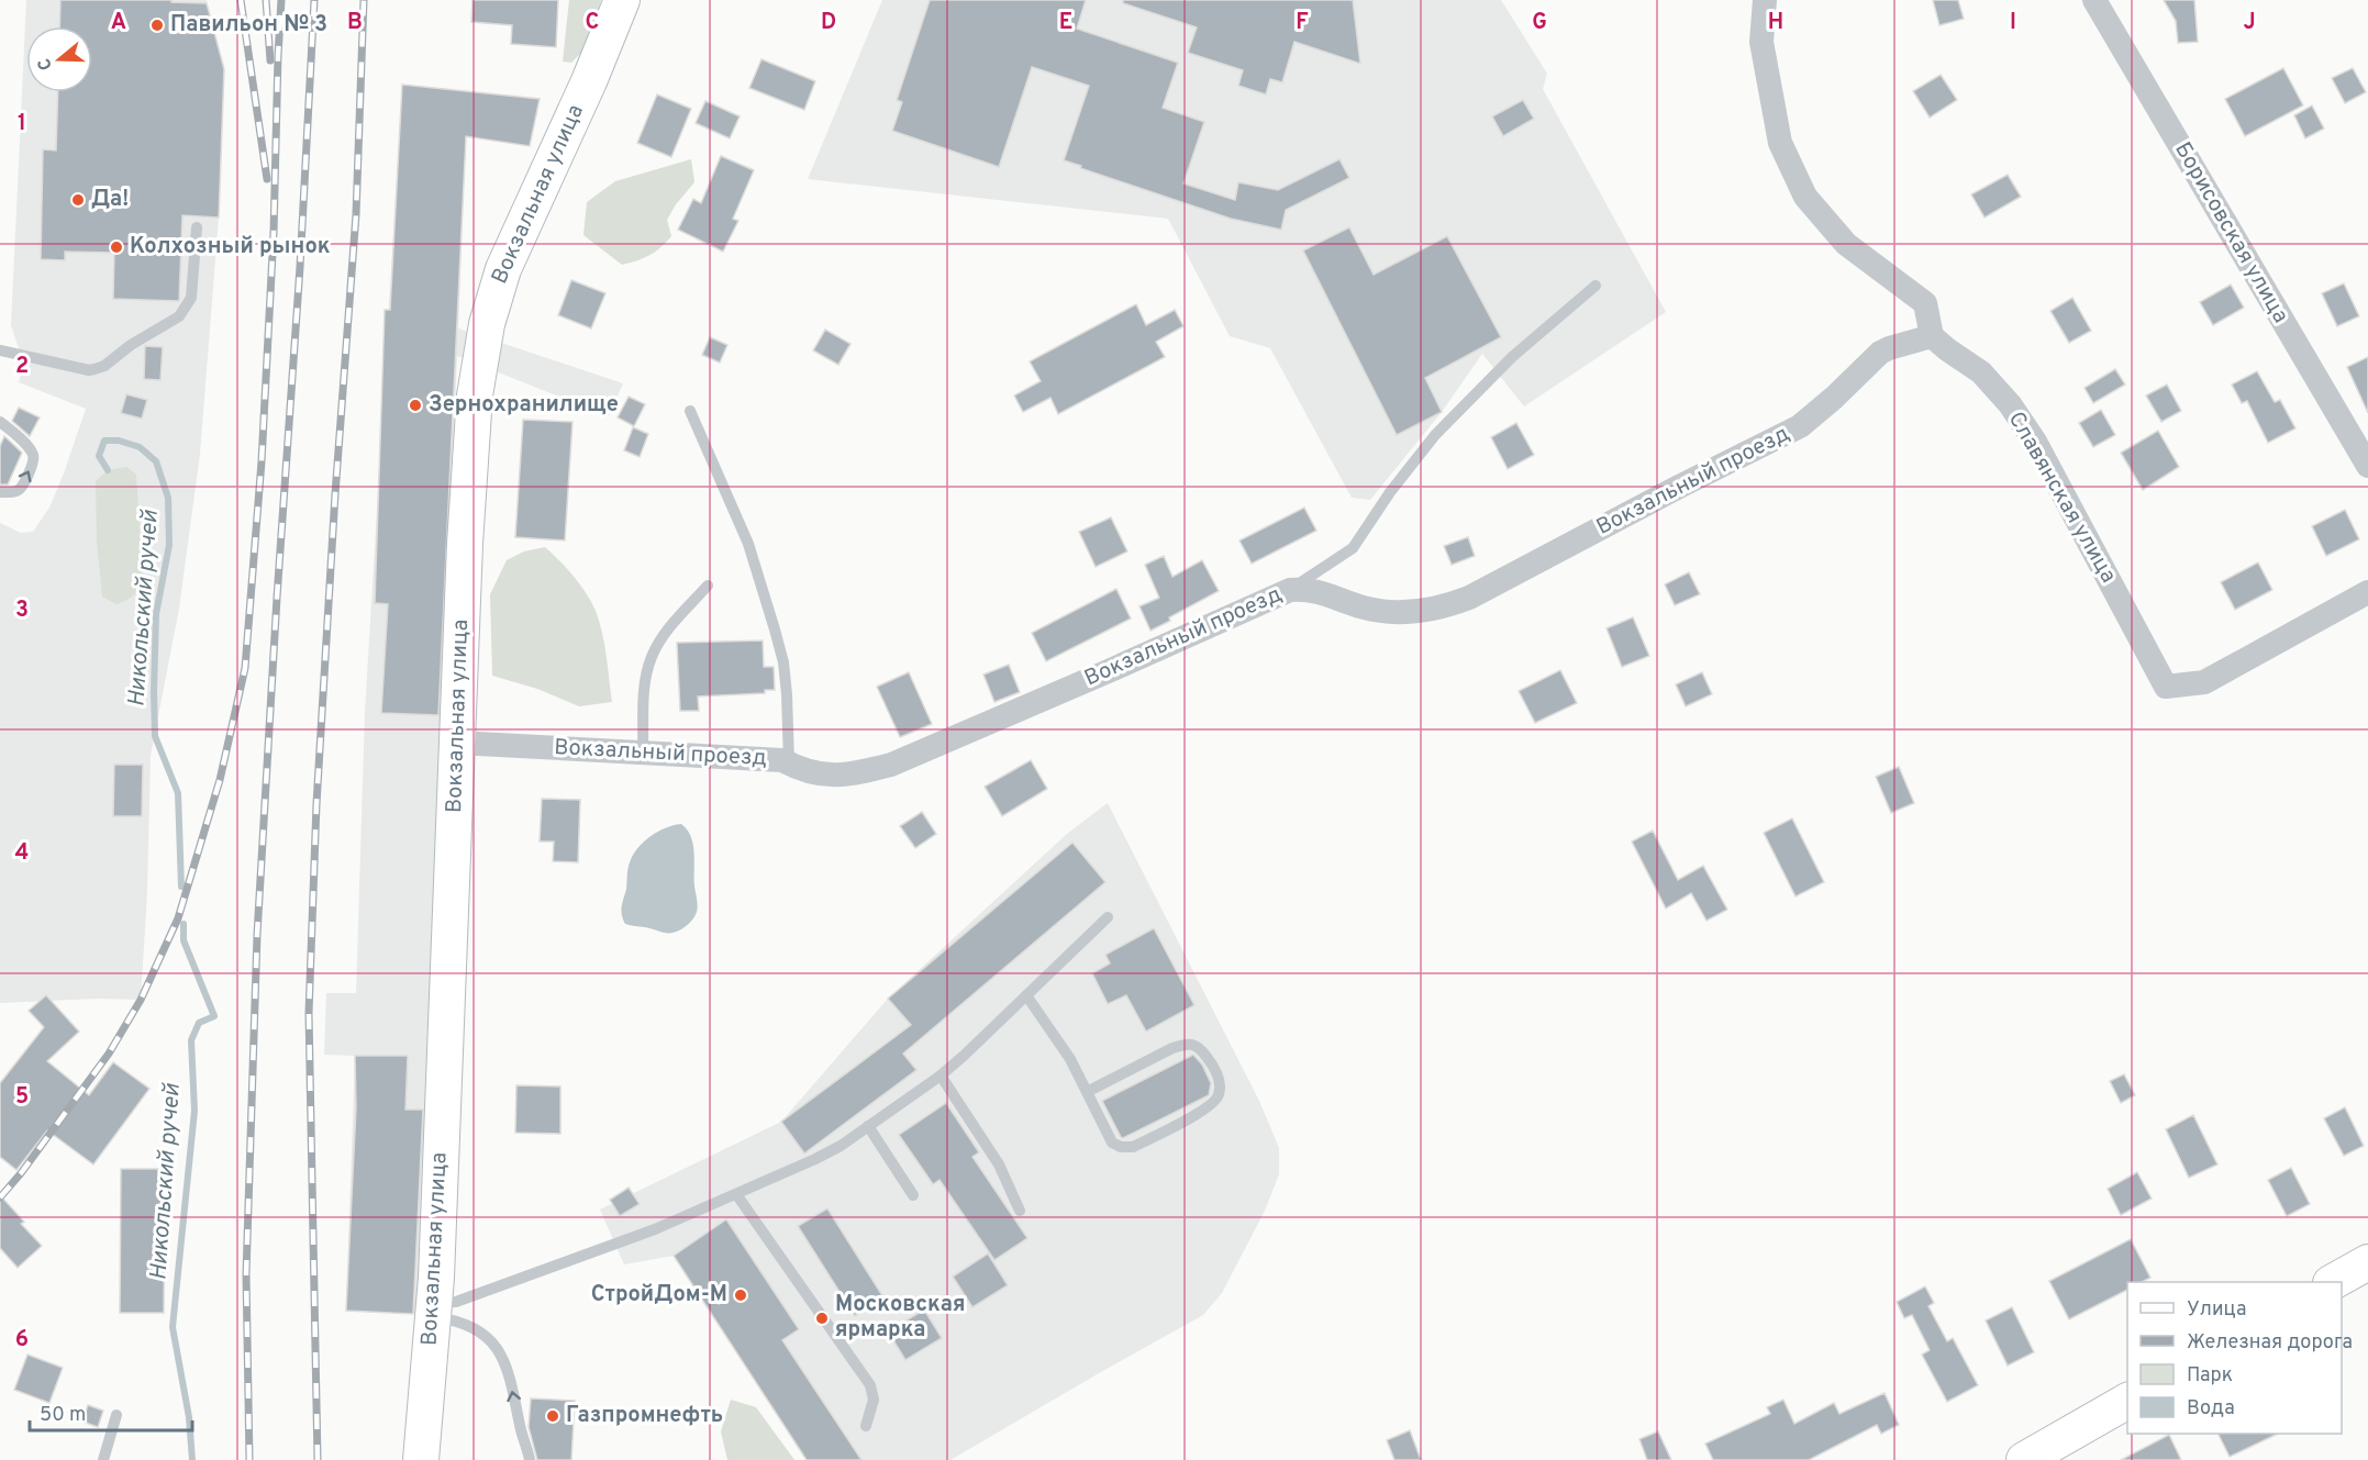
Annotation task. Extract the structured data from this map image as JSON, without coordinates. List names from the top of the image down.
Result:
{
  "streets": {
    "main road": ["Вокзальная улица"],
    "street": ["Борисовская улица", "Вокзальный проезд", "Славянская улица"]
  },
  "crossings": [
    ["Вокзальная улица", "Вокзальный проезд"],
    ["Вокзальный проезд", "Славянская улица"]
  ],
  "water": ["Никольский ручей"],
  "places": [
    "Павильон № 3",
    "Да!",
    "Колхозный рынок",
    "Зернохранилище",
    "СтройДом-М",
    "Московская ярмарка",
    "Газпромнефть"
  ],
  "legend": [
    "Улица",
    "Железная дорога",
    "Парк",
    "Вода"
  ],
  "scale_bar": "50 m",
  "north": "left",
  "grid": {
    "columns": [
      "A",
      "B",
      "C",
      "D",
      "E",
      "F",
      "G",
      "H",
      "I",
      "J"
    ],
    "rows": [
      "1",
      "2",
      "3",
      "4",
      "5",
      "6"
    ]
  }
}
